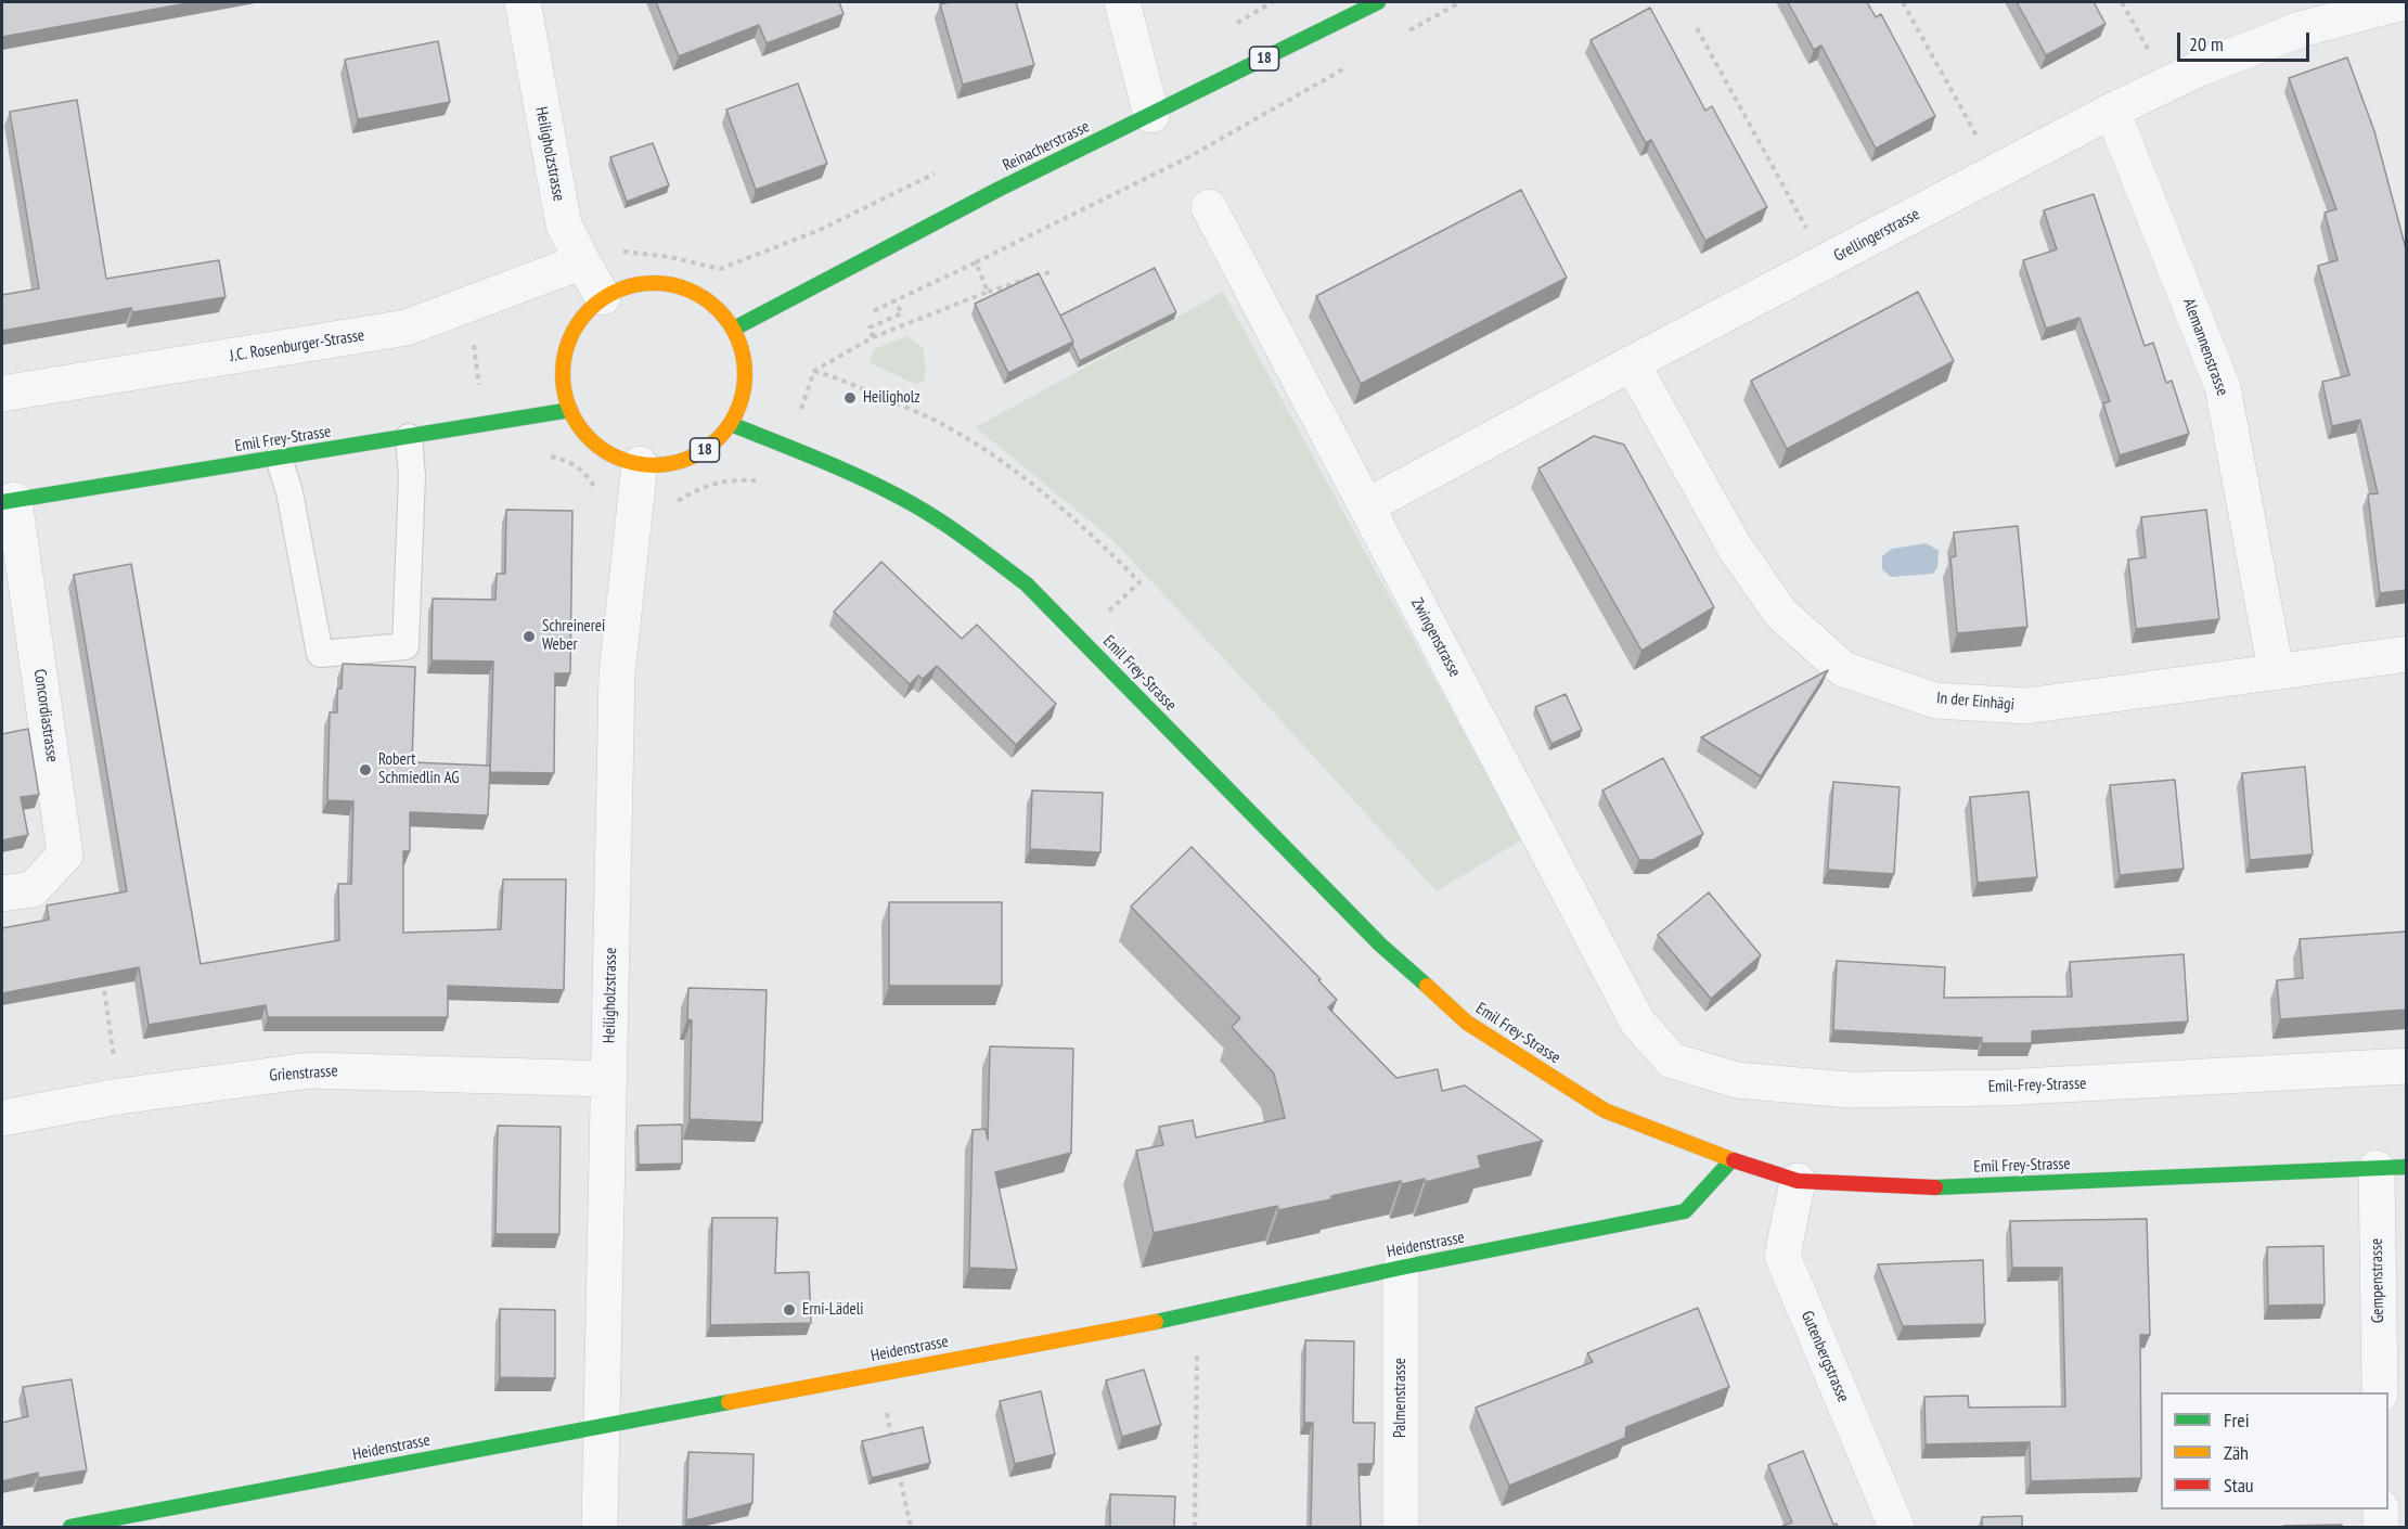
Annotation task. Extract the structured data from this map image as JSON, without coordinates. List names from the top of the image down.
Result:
{
  "streets": {
    "street": [
      "18",
      "Reinacherstrasse",
      "Heiligholzstrasse",
      "Grellingerstrasse",
      "J.C. Rosenburger-Strasse",
      "Alemannenstrasse",
      "Emil Frey-Strasse",
      "Zwingenstrasse",
      "In der Einhägi",
      "Concordiastrasse",
      "Grienstrasse",
      "Emil-Frey-Strasse",
      "Heidenstrasse",
      "Gempenstrasse",
      "Gutenbergstrasse",
      "Palmenstrasse"
    ]
  },
  "crossings": [
    ["18", "Reinacherstrasse"],
    ["18", "Heiligholzstrasse"],
    ["18", "Emil Frey-Strasse"],
    ["Reinacherstrasse", "Heiligholzstrasse"],
    ["Reinacherstrasse", "Emil Frey-Strasse"],
    ["Heiligholzstrasse", "J.C. Rosenburger-Strasse"],
    ["Heiligholzstrasse", "Emil Frey-Strasse"],
    ["Heiligholzstrasse", "Grienstrasse"],
    ["Heiligholzstrasse", "Heidenstrasse"],
    ["Grellingerstrasse", "Alemannenstrasse"],
    ["Grellingerstrasse", "Zwingenstrasse"],
    ["Grellingerstrasse", "In der Einhägi"],
    ["Alemannenstrasse", "In der Einhägi"],
    ["Emil Frey-Strasse", "Concordiastrasse"],
    ["Emil Frey-Strasse", "Heidenstrasse"],
    ["Emil Frey-Strasse", "Gempenstrasse"],
    ["Emil Frey-Strasse", "Gutenbergstrasse"],
    ["Zwingenstrasse", "Emil-Frey-Strasse"],
    ["Heidenstrasse", "Palmenstrasse"]
  ],
  "places": [
    "Heiligholz",
    "Schreinerei Weber",
    "Robert Schmiedlin AG",
    "Erni-Lädeli"
  ],
  "legend": ["Frei", "Zäh", "Stau"],
  "scale_bar": "20 m"
}
